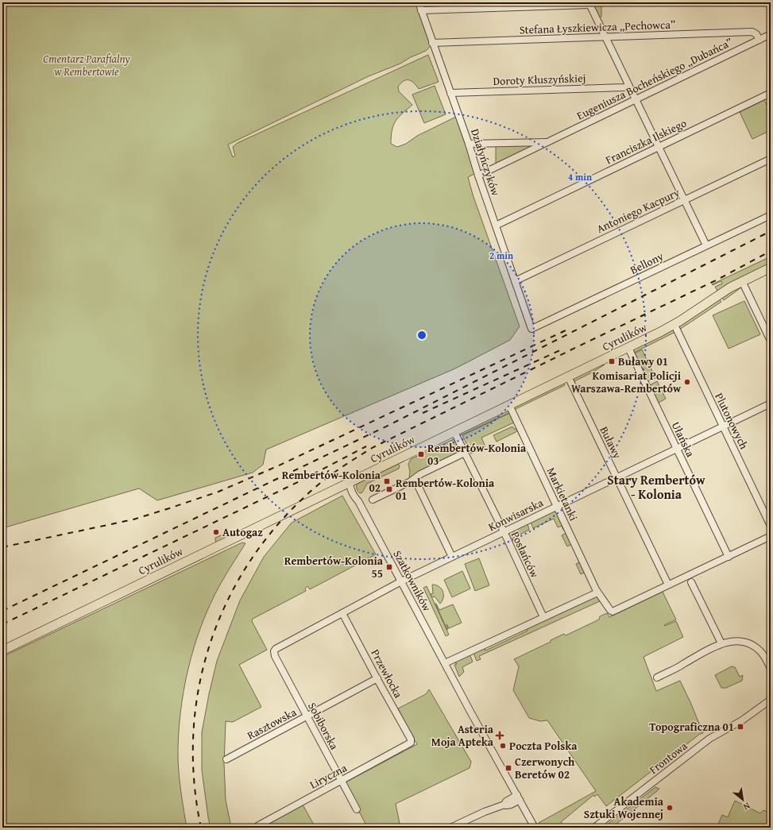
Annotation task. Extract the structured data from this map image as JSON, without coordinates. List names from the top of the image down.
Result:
{
  "streets": {
    "main road": ["Cyrulików"],
    "street": [
      "Stefana Łyszkiewicza „Pechowca”",
      "Eugeniusza Bocheńskiego „Dubańca”",
      "Doroty Kłuszyńskiej",
      "Franciszka Ilskiego",
      "Działyńczyków",
      "Antoniego Kacpury",
      "Bellony",
      "Plutonowych",
      "Ułańska",
      "Buławy",
      "Markietanki",
      "Konwisarska",
      "Posłańców",
      "Szatkowników",
      "Przewłocka",
      "Rasztowska",
      "Sobiborska",
      "Frontowa",
      "Liryczna"
    ]
  },
  "crossings": [
    ["Stefana Łyszkiewicza „Pechowca”", "Eugeniusza Bocheńskiego „Dubańca”"],
    ["Stefana Łyszkiewicza „Pechowca”", "Działyńczyków"],
    ["Eugeniusza Bocheńskiego „Dubańca”", "Działyńczyków"],
    ["Doroty Kłuszyńskiej", "Działyńczyków"],
    ["Franciszka Ilskiego", "Działyńczyków"],
    ["Działyńczyków", "Antoniego Kacpury"],
    ["Działyńczyków", "Bellony"],
    ["Cyrulików", "Plutonowych"],
    ["Cyrulików", "Ułańska"],
    ["Cyrulików", "Buławy"],
    ["Cyrulików", "Markietanki"],
    ["Cyrulików", "Posłańców"],
    ["Cyrulików", "Szatkowników"],
    ["Plutonowych", "Konwisarska"],
    ["Ułańska", "Konwisarska"],
    ["Buławy", "Markietanki"],
    ["Buławy", "Konwisarska"],
    ["Markietanki", "Konwisarska"],
    ["Konwisarska", "Posłańców"],
    ["Konwisarska", "Szatkowników"],
    ["Konwisarska", "Przewłocka"],
    ["Konwisarska", "Sobiborska"],
    ["Przewłocka", "Rasztowska"],
    ["Przewłocka", "Liryczna"],
    ["Rasztowska", "Sobiborska"],
    ["Sobiborska", "Liryczna"]
  ],
  "districts": ["Stary Rembertów - Kolonia"],
  "parks": ["Cmentarz Parafialny w Rembertowie"],
  "places": {
    "transit": [
      "Buławy 01",
      "Rembertów-Kolonia 03",
      "Rembertów-Kolonia 02",
      "Rembertów-Kolonia 01",
      "Rembertów-Kolonia 55",
      "Topograficzna 01",
      "Czerwonych Beretów 02"
    ],
    "other": [
      "Komisariat Policji Warszawa-Rembertów",
      "Autogaz",
      "Poczta Polska",
      "Akademia Sztuki Wojennej"
    ],
    "health": ["Asteria Moja Apteka"]
  },
  "north": "bottom right",
  "rings": ["4 min", "2 min"]
}
